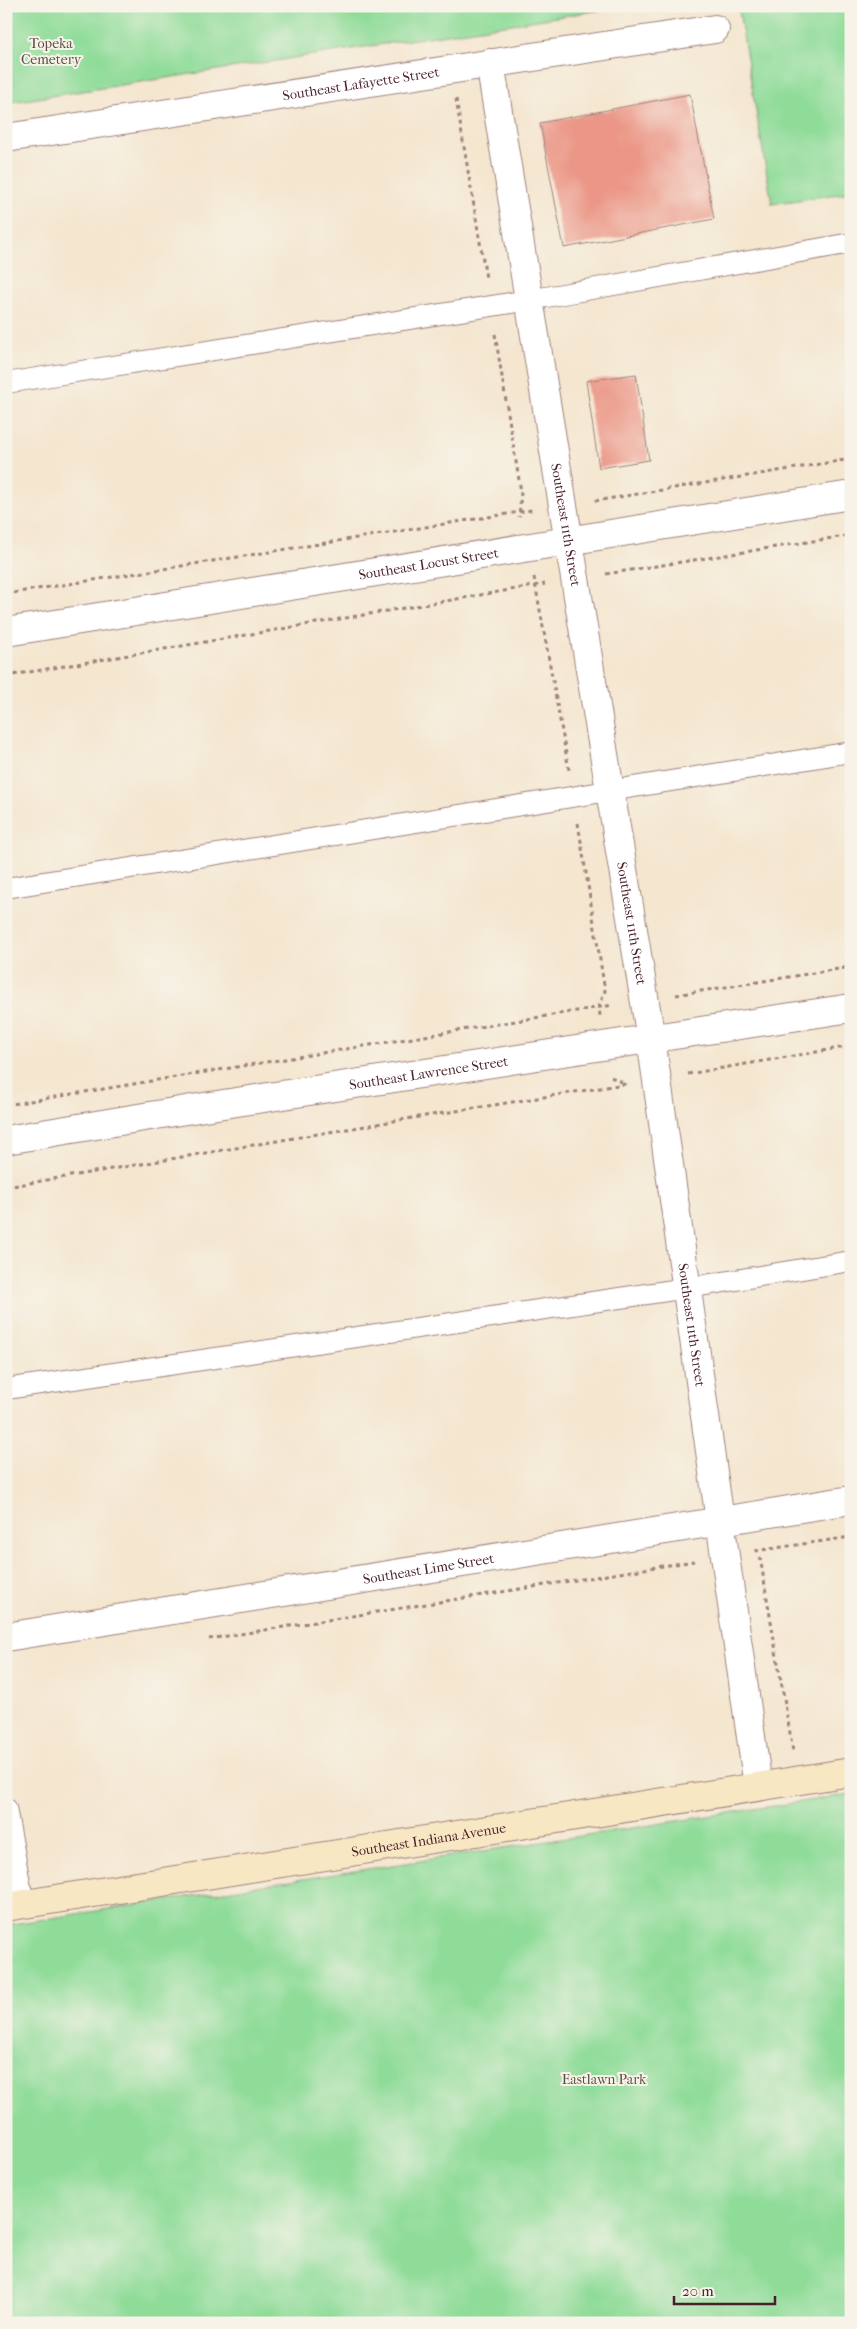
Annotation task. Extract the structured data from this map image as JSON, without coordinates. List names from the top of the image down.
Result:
{
  "streets": {
    "street": [
      "Southeast Lafayette Street",
      "Southeast 11th Street",
      "Southeast Locust Street",
      "Southeast Lawrence Street",
      "Southeast Lime Street",
      "Southeast Indiana Avenue"
    ]
  },
  "crossings": [
    ["Southeast Lafayette Street", "Southeast 11th Street"],
    ["Southeast 11th Street", "Southeast Locust Street"],
    ["Southeast 11th Street", "Southeast Lawrence Street"],
    ["Southeast 11th Street", "Southeast Lime Street"],
    ["Southeast 11th Street", "Southeast Indiana Avenue"]
  ],
  "parks": ["Topeka Cemetery", "Eastlawn Park"],
  "scale_bar": "20 m"
}
